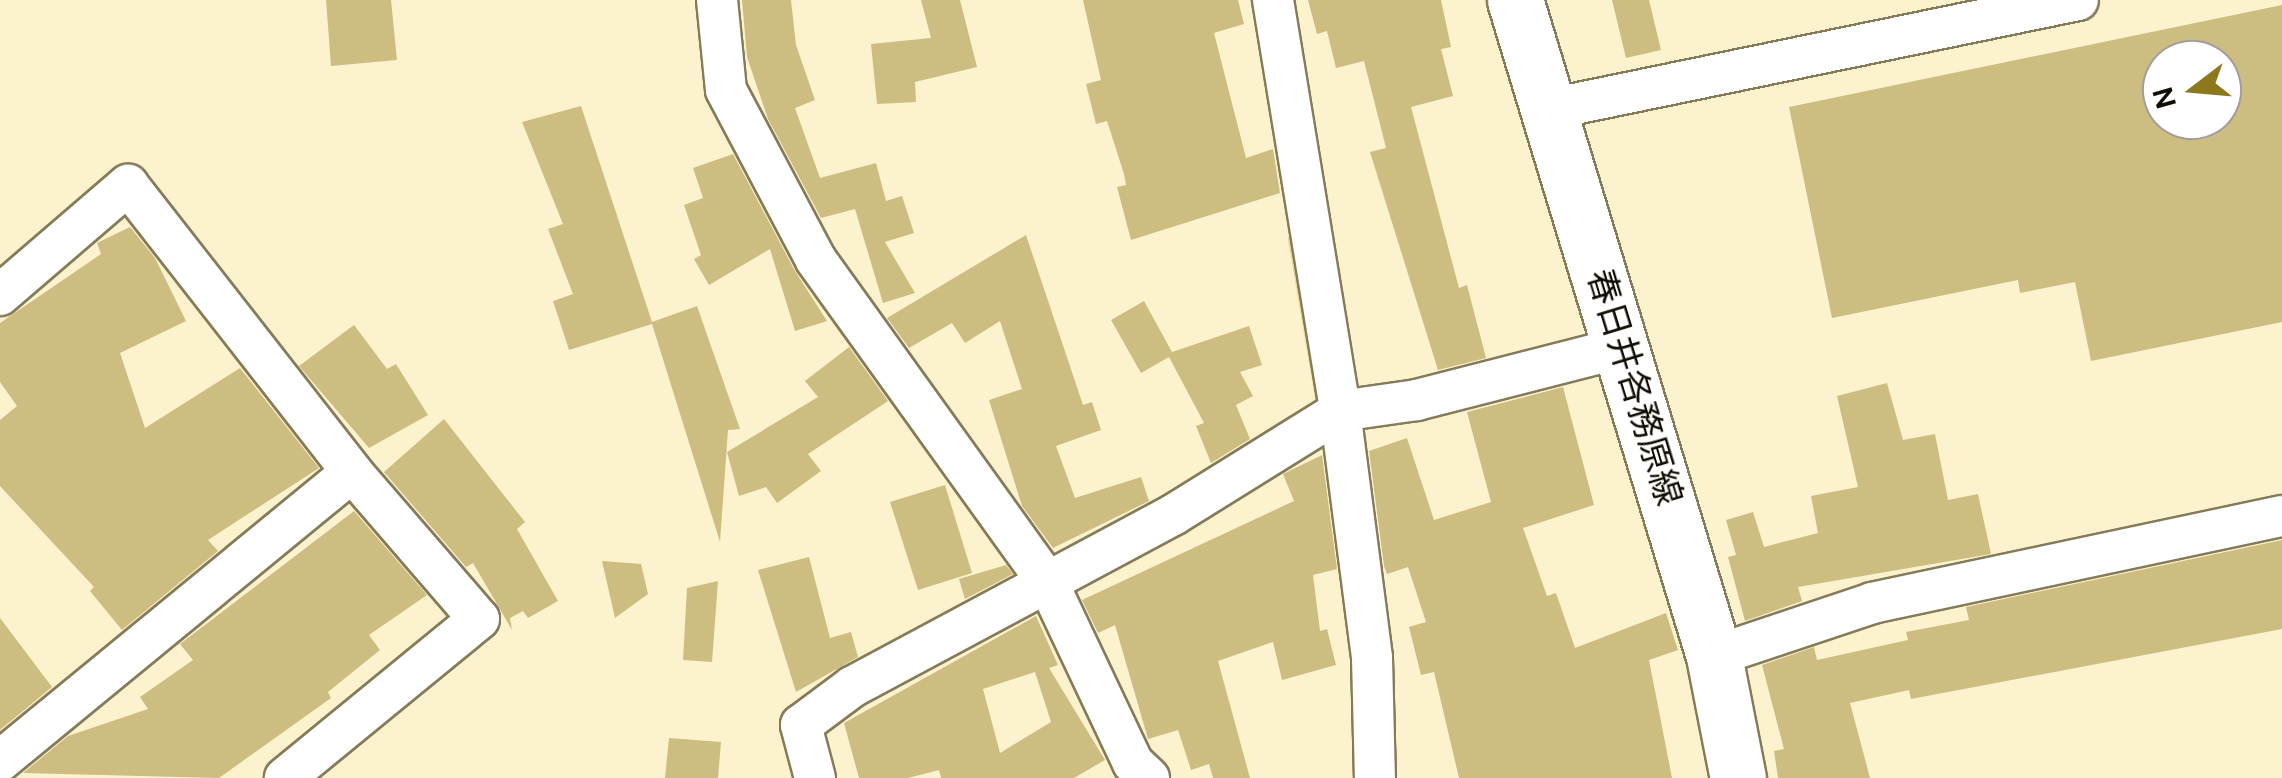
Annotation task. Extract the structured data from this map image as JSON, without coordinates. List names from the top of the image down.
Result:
{
  "streets": {
    "main road": ["春日井各務原線"]
  },
  "north": "left"
}
